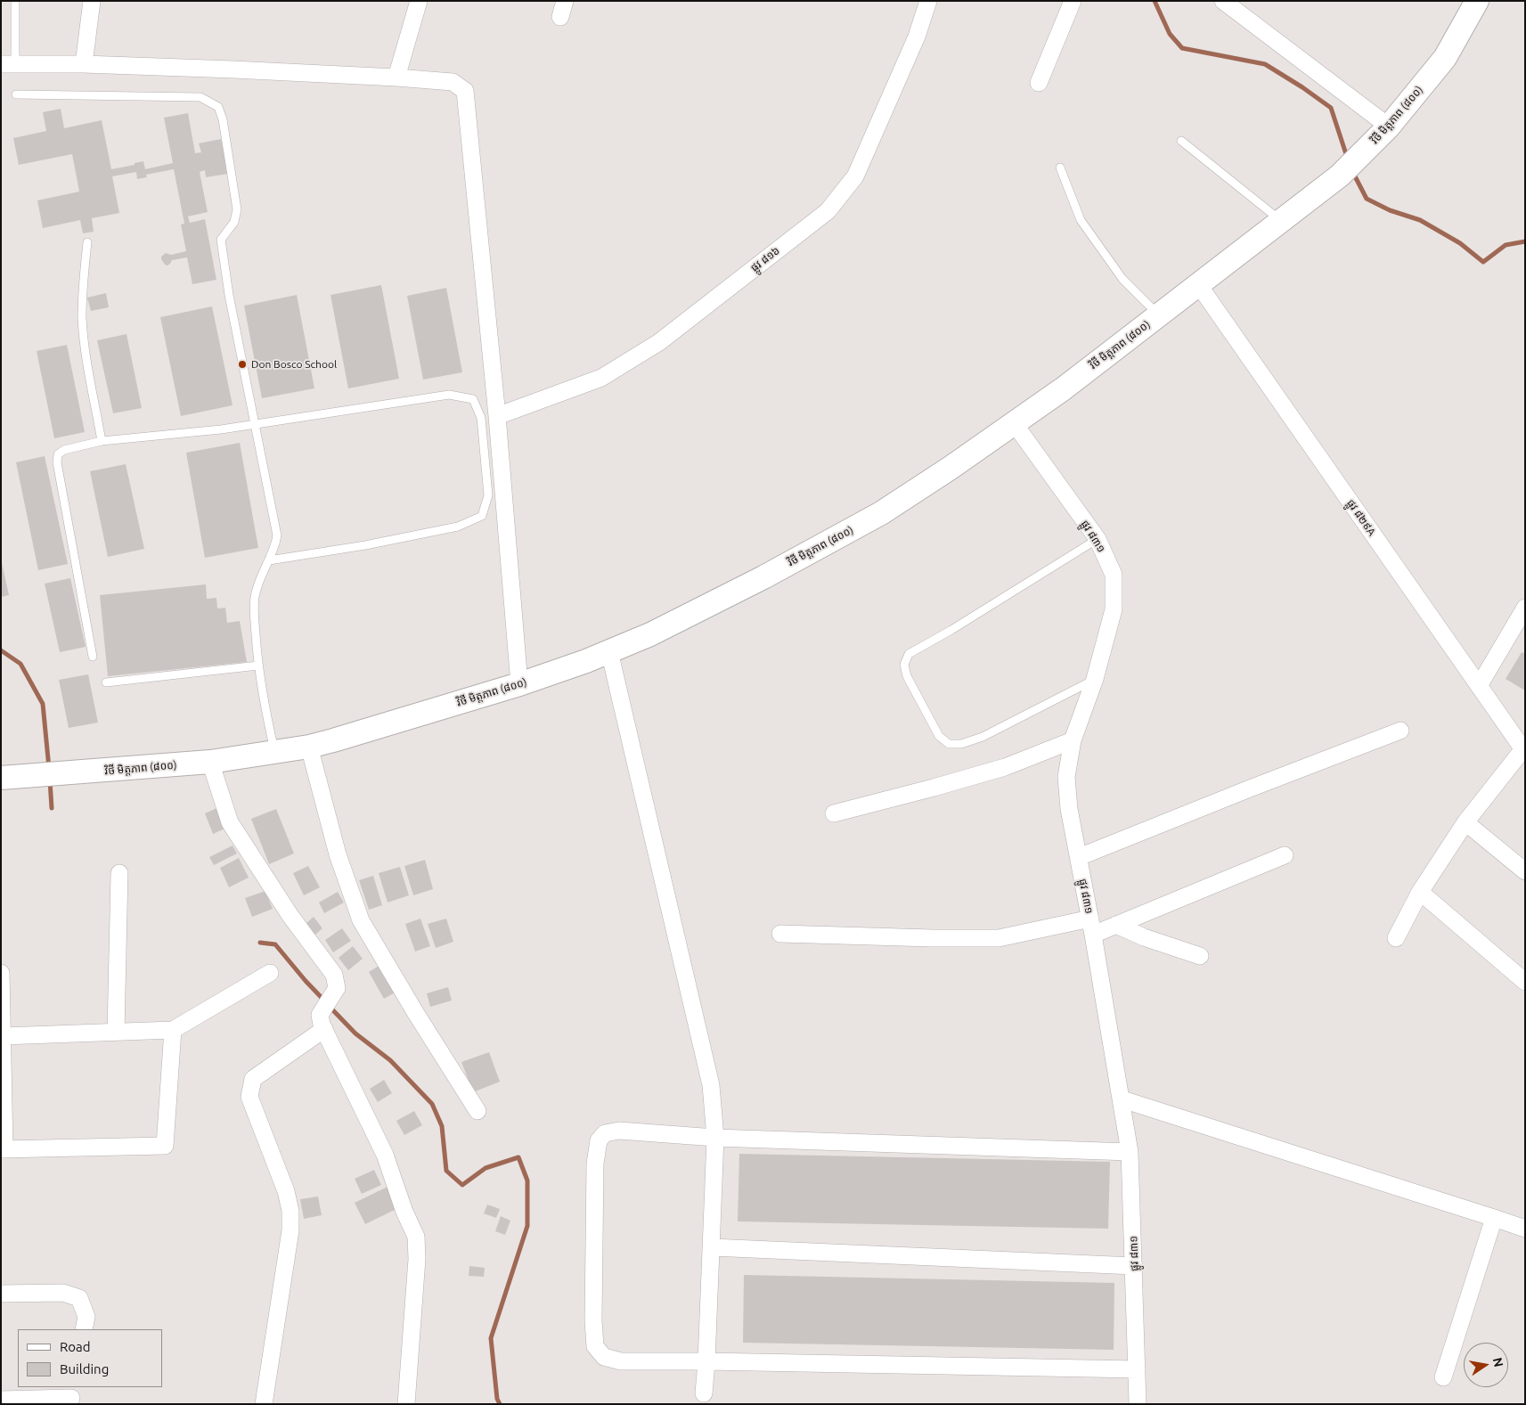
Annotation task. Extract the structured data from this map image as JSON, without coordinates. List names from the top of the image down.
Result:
{
  "streets": {
    "main road": ["វិថី មិត្តភាព (៨០០)"],
    "street": ["ផ្លូវ ៨១៦", "ផ្លូវ ៨២៩A", "ផ្លូវ ៨៣១"]
  },
  "crossings": [
    ["វិថី មិត្តភាព (៨០០)", "ផ្លូវ ៨២៩A"],
    ["វិថី មិត្តភាព (៨០០)", "ផ្លូវ ៨៣១"]
  ],
  "places": ["Don Bosco School"],
  "legend": ["Road", "Building"],
  "north": "right"
}
